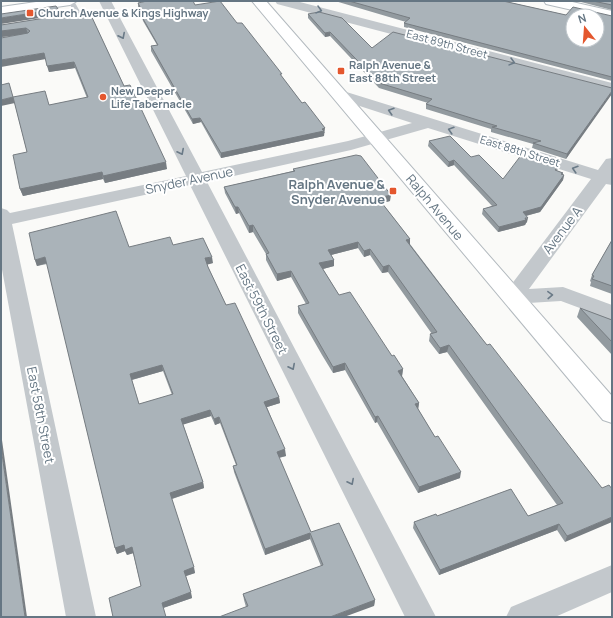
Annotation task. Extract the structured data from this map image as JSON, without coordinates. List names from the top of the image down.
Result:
{
  "streets": {
    "main road": ["Ralph Avenue"],
    "street": [
      "East 89th Street",
      "East 88th Street",
      "Snyder Avenue",
      "Avenue A",
      "East 59th Street",
      "East 58th Street"
    ]
  },
  "crossings": [
    ["East 88th Street", "Ralph Avenue"],
    ["East 88th Street", "Avenue A"],
    ["Snyder Avenue", "Ralph Avenue"],
    ["Snyder Avenue", "East 59th Street"],
    ["Snyder Avenue", "East 58th Street"],
    ["Ralph Avenue", "Avenue A"]
  ],
  "one_way": ["East 89th Street", "East 88th Street", "East 59th Street"],
  "places": {
    "transit": ["Church Avenue & Kings Highway", "Ralph Avenue & East 88th Street", "Ralph Avenue & Snyder Avenue"],
    "other": ["New Deeper Life Tabernacle"]
  },
  "north": "top"
}
